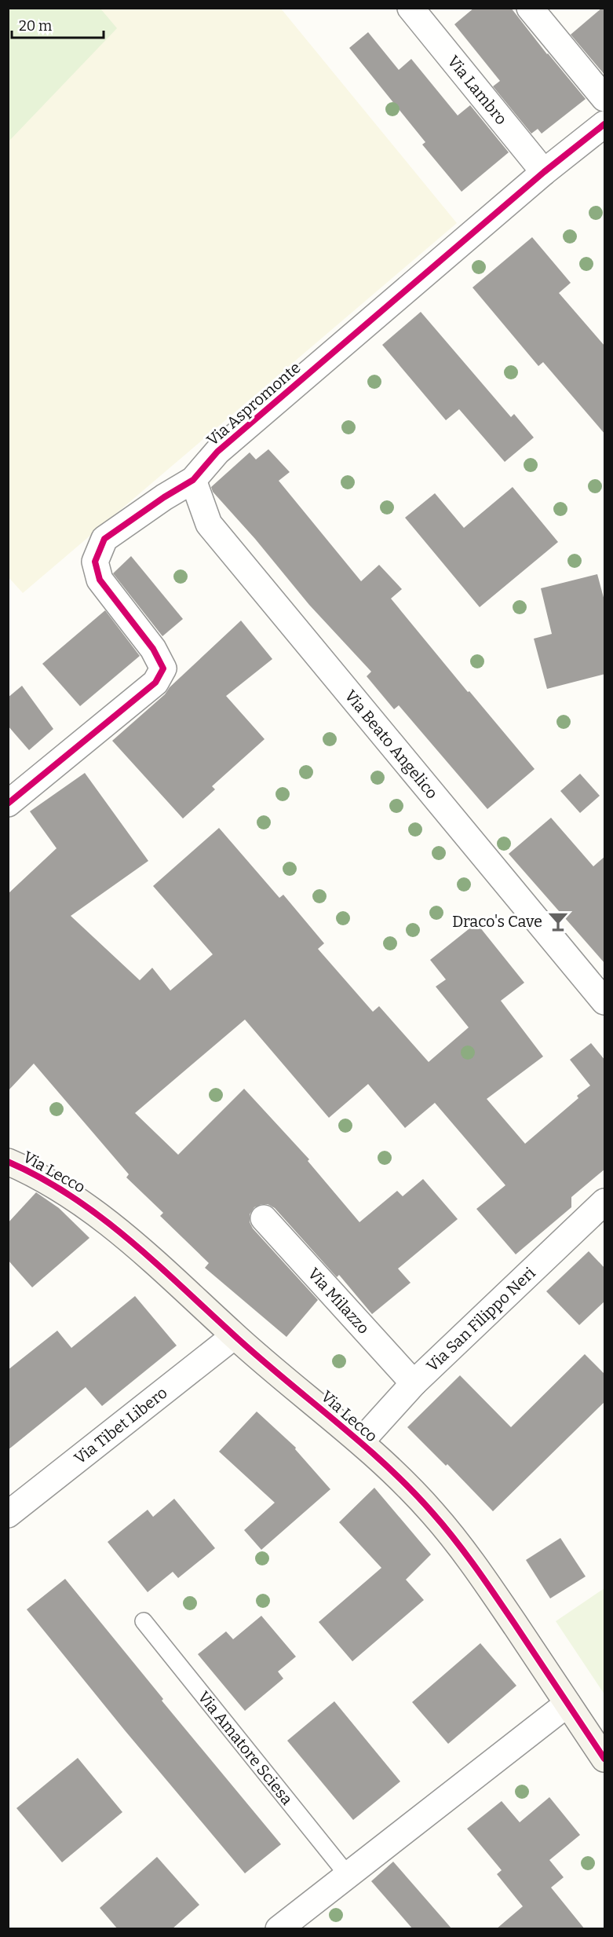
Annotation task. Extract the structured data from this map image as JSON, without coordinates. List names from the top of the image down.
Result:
{
  "streets": {
    "street": [
      "Via Lambro",
      "Via Aspromonte",
      "Via Beato Angelico",
      "Via Lecco",
      "Via Milazzo",
      "Via San Filippo Neri",
      "Via Tibet Libero"
    ],
    "lane": ["Via Amatore Sciesa"]
  },
  "crossings": [
    ["Via Lambro", "Via Aspromonte"],
    ["Via Aspromonte", "Via Beato Angelico"],
    ["Via Lecco", "Via San Filippo Neri"],
    ["Via Lecco", "Via Tibet Libero"],
    ["Via Milazzo", "Via San Filippo Neri"]
  ],
  "places": {
    "bar": ["Draco's Cave"]
  },
  "scale_bar": "20 m"
}
